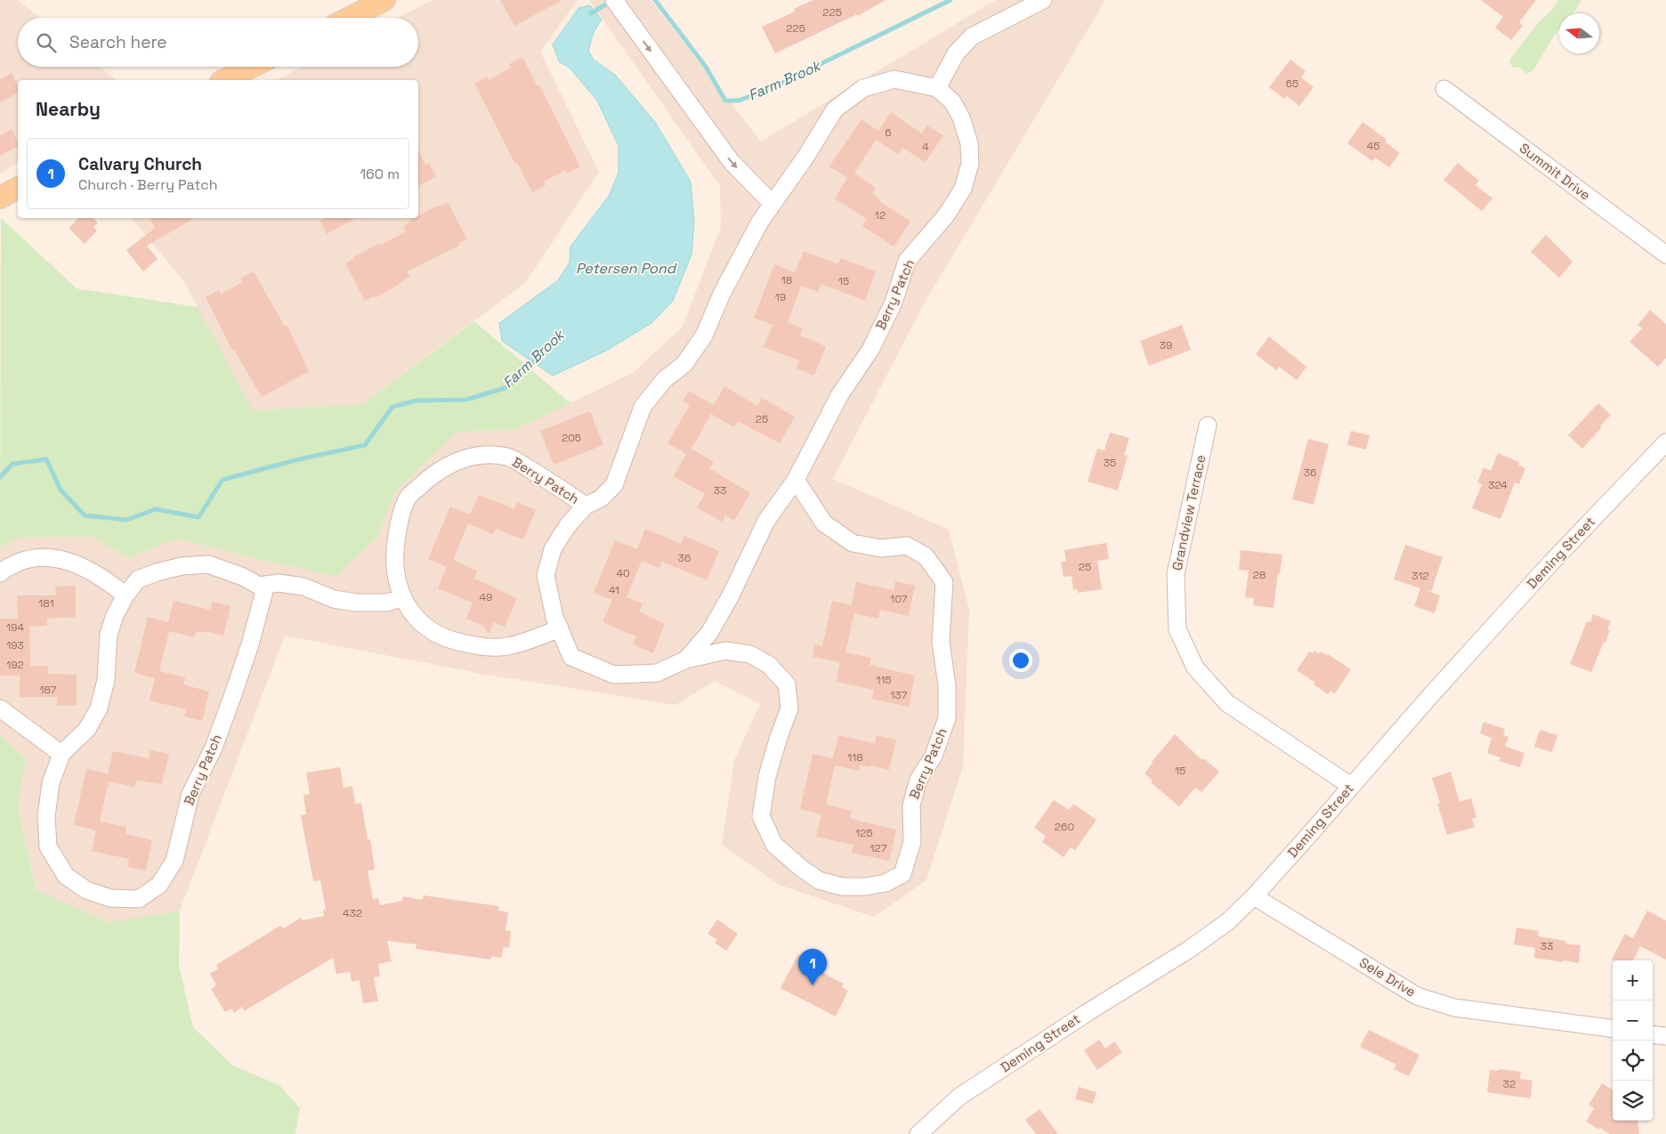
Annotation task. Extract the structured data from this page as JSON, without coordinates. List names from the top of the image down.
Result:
{
  "streets": {
    "street": [
      "Summit Drive",
      "Berry Patch",
      "Grandview Terrace",
      "Deming Street",
      "Sele Drive"
    ]
  },
  "crossings": [
    ["Grandview Terrace", "Deming Street"],
    ["Deming Street", "Sele Drive"]
  ],
  "water": ["Farm Brook", "Petersen Pond"],
  "house_numbers": [
    "225",
    "225",
    "65",
    "6",
    "45",
    "4",
    "12",
    "18",
    "15",
    "19",
    "39",
    "25",
    "205",
    "35",
    "36",
    "324",
    "33",
    "36",
    "25",
    "40",
    "28",
    "312",
    "41",
    "49",
    "107",
    "181",
    "194",
    "193",
    "192",
    "115",
    "187",
    "137",
    "118",
    "15",
    "260",
    "125",
    "127",
    "432",
    "33",
    "32"
  ],
  "north": "left",
  "page": {
    "search": "Search here",
    "heading": "Nearby",
    "list": [
      {
        "mark": "1",
        "name": "Calvary Church",
        "note": "Church · Berry Patch",
        "value": "160 m"
      }
    ],
    "pins": "1",
    "map_buttons": ["+", "−"]
  }
}
